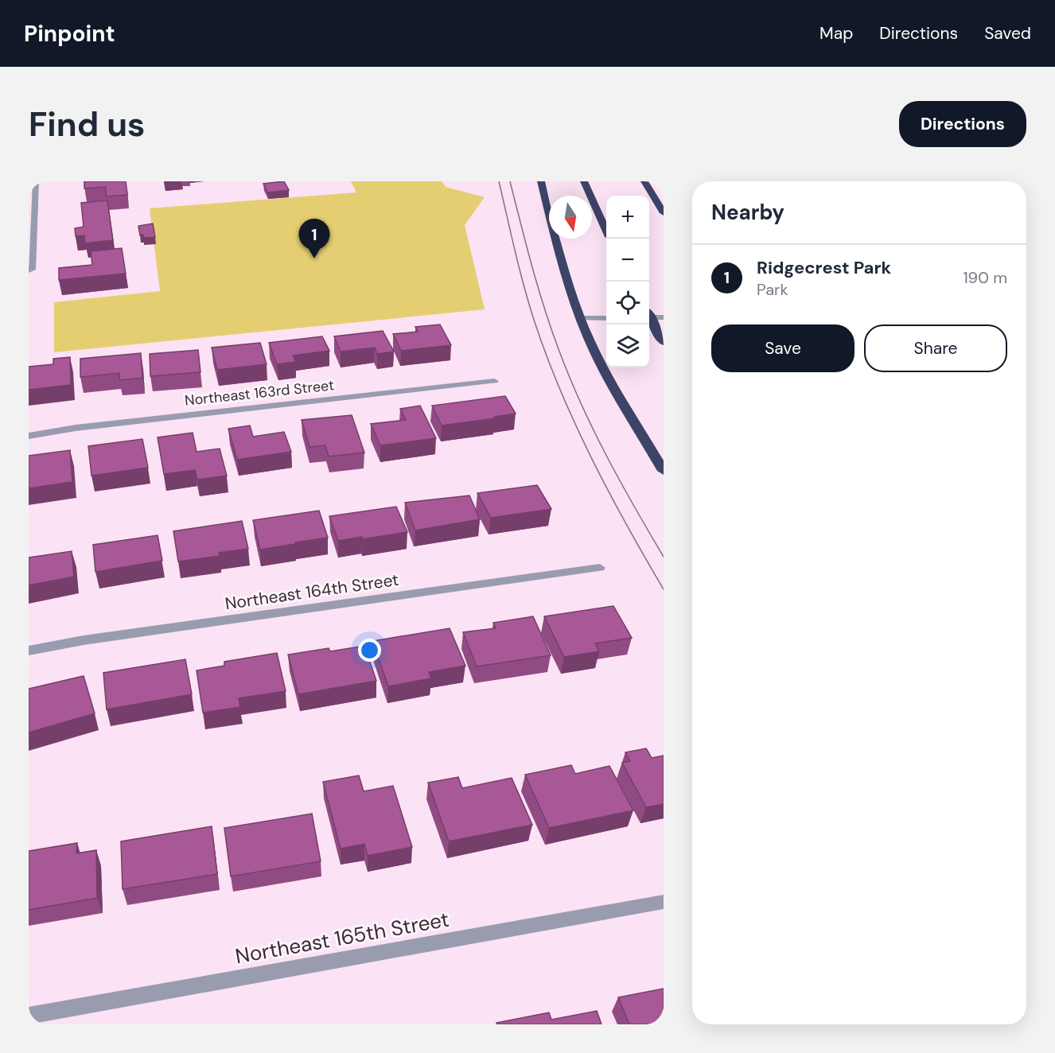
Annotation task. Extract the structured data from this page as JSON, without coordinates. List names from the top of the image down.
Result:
{
  "streets": {
    "street": ["Northeast 163rd Street", "Northeast 164th Street", "Northeast 165th Street"]
  },
  "north": "bottom",
  "page": {
    "header": "Pinpoint",
    "nav": ["Map", "Directions", "Saved"],
    "buttons": [
      "Directions",
      ["Save", "Share"]
    ],
    "title": "Find us",
    "heading": "Nearby",
    "map_buttons": ["+", "−"],
    "pins": "1",
    "list": [
      {
        "mark": "1",
        "name": "Ridgecrest Park",
        "note": "Park",
        "value": "190 m"
      }
    ]
  }
}
